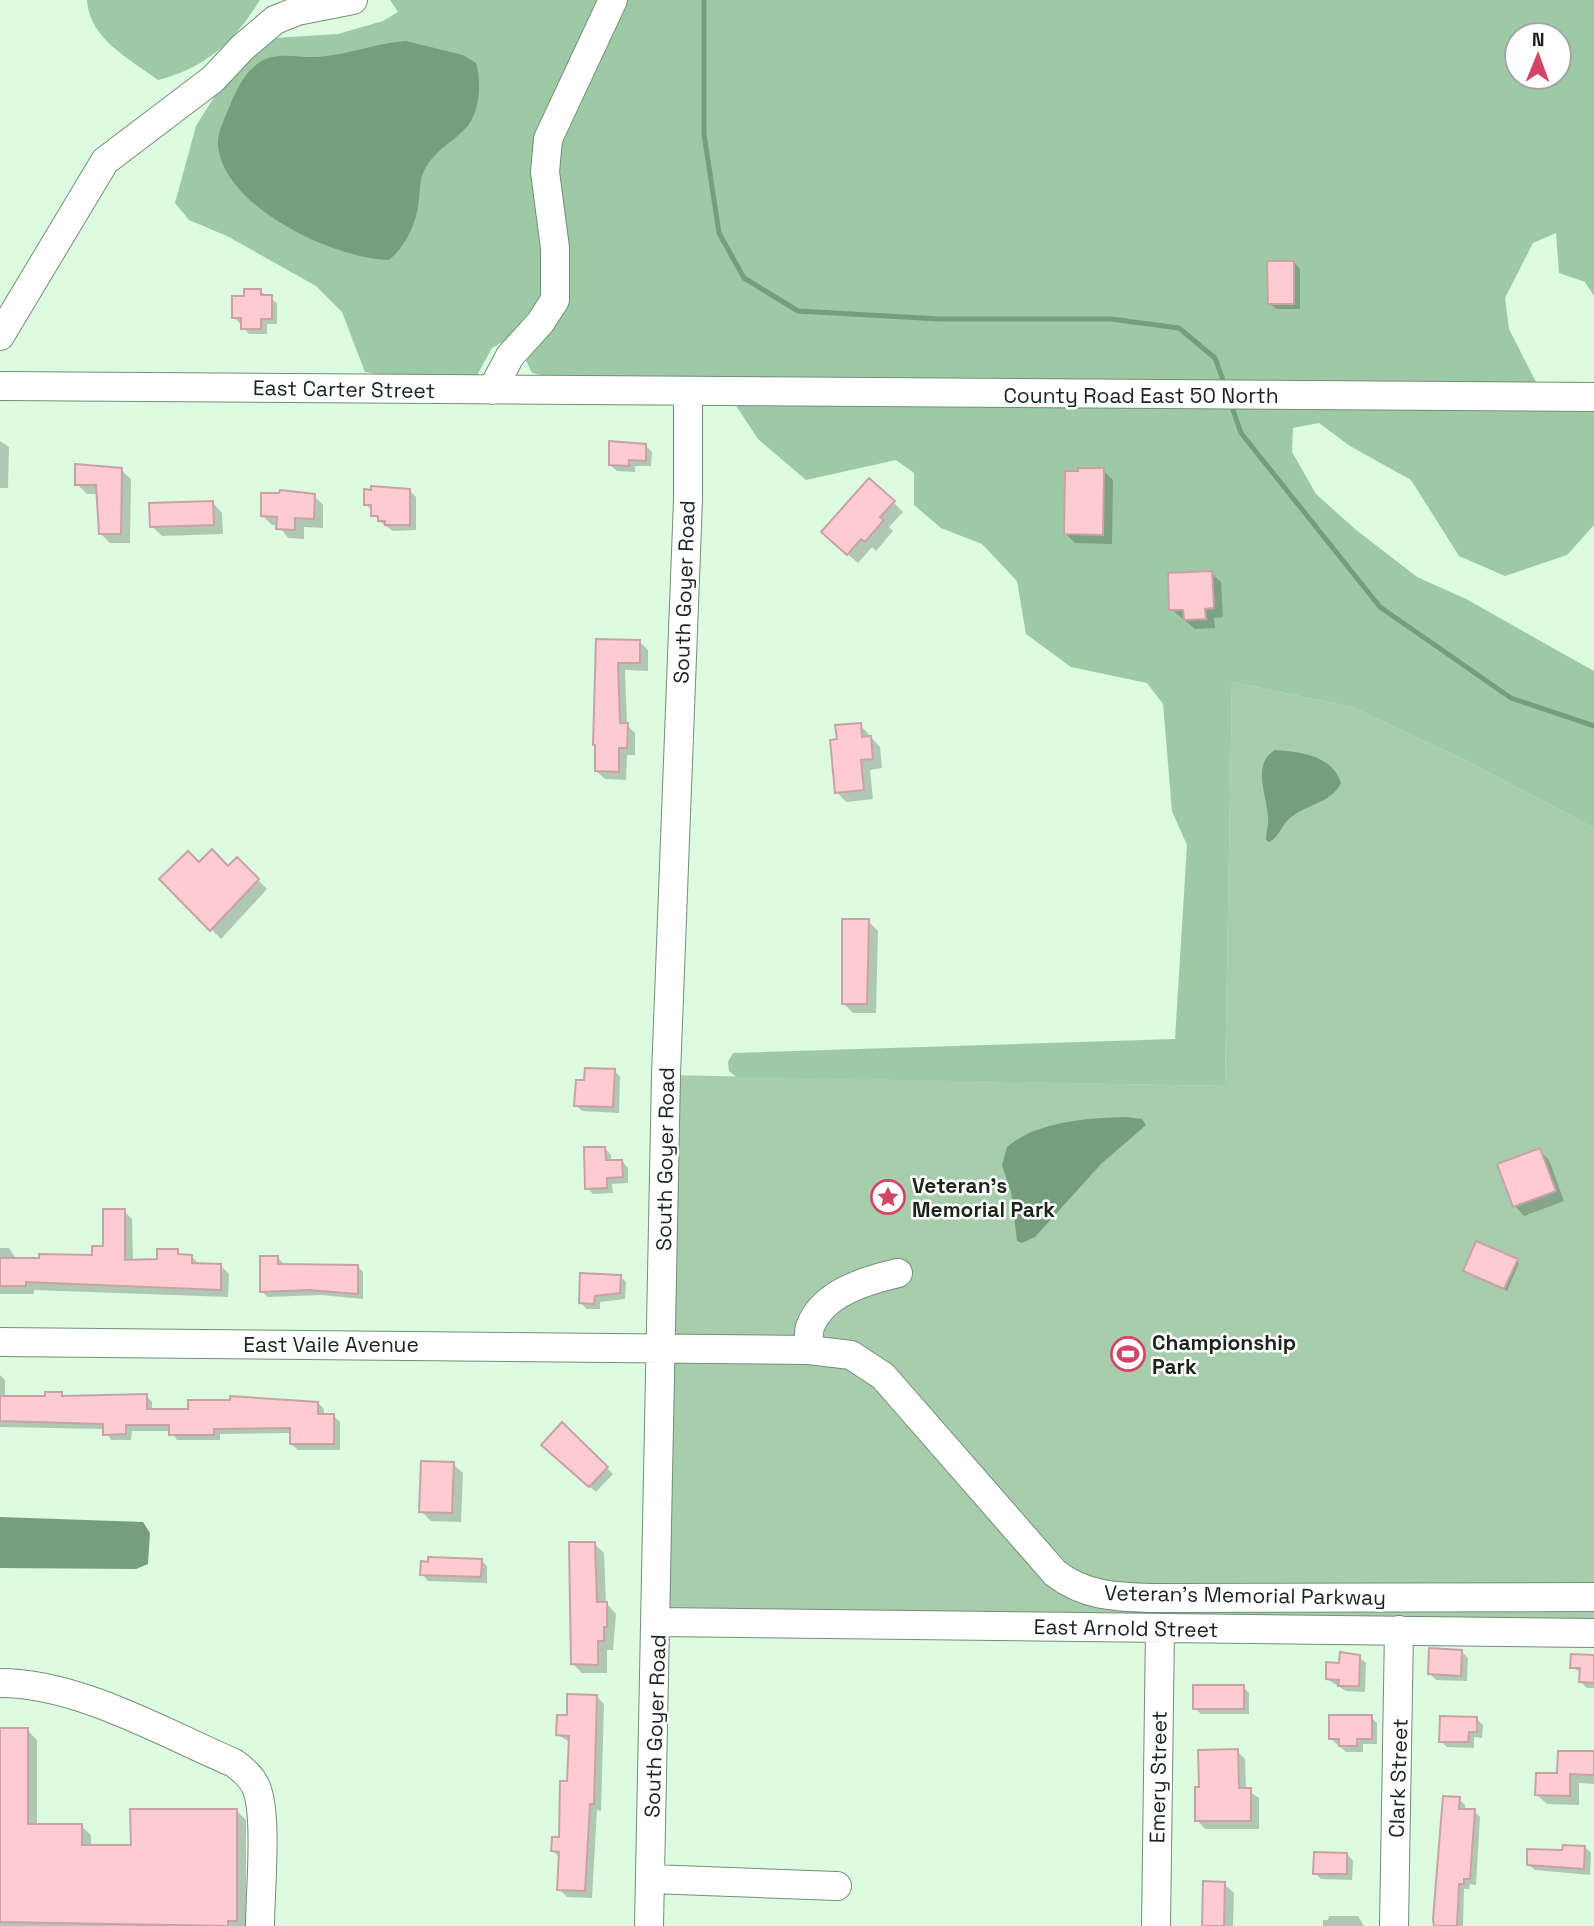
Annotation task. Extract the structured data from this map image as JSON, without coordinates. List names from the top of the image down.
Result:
{
  "streets": {
    "street": [
      "East Carter Street",
      "County Road East 50 North",
      "South Goyer Road",
      "East Vaile Avenue",
      "Veteran's Memorial Parkway",
      "East Arnold Street",
      "Emery Street",
      "Clark Street"
    ]
  },
  "crossings": [
    ["East Carter Street", "County Road East 50 North"],
    ["East Carter Street", "South Goyer Road"],
    ["County Road East 50 North", "South Goyer Road"],
    ["South Goyer Road", "East Vaile Avenue"],
    ["South Goyer Road", "Veteran's Memorial Parkway"],
    ["South Goyer Road", "East Arnold Street"],
    ["East Vaile Avenue", "Veteran's Memorial Parkway"],
    ["East Arnold Street", "Emery Street"],
    ["East Arnold Street", "Clark Street"]
  ],
  "places": {
    "place": ["Veteran's Memorial Park"],
    "sports": ["Championship Park"]
  },
  "north": "top"
}
